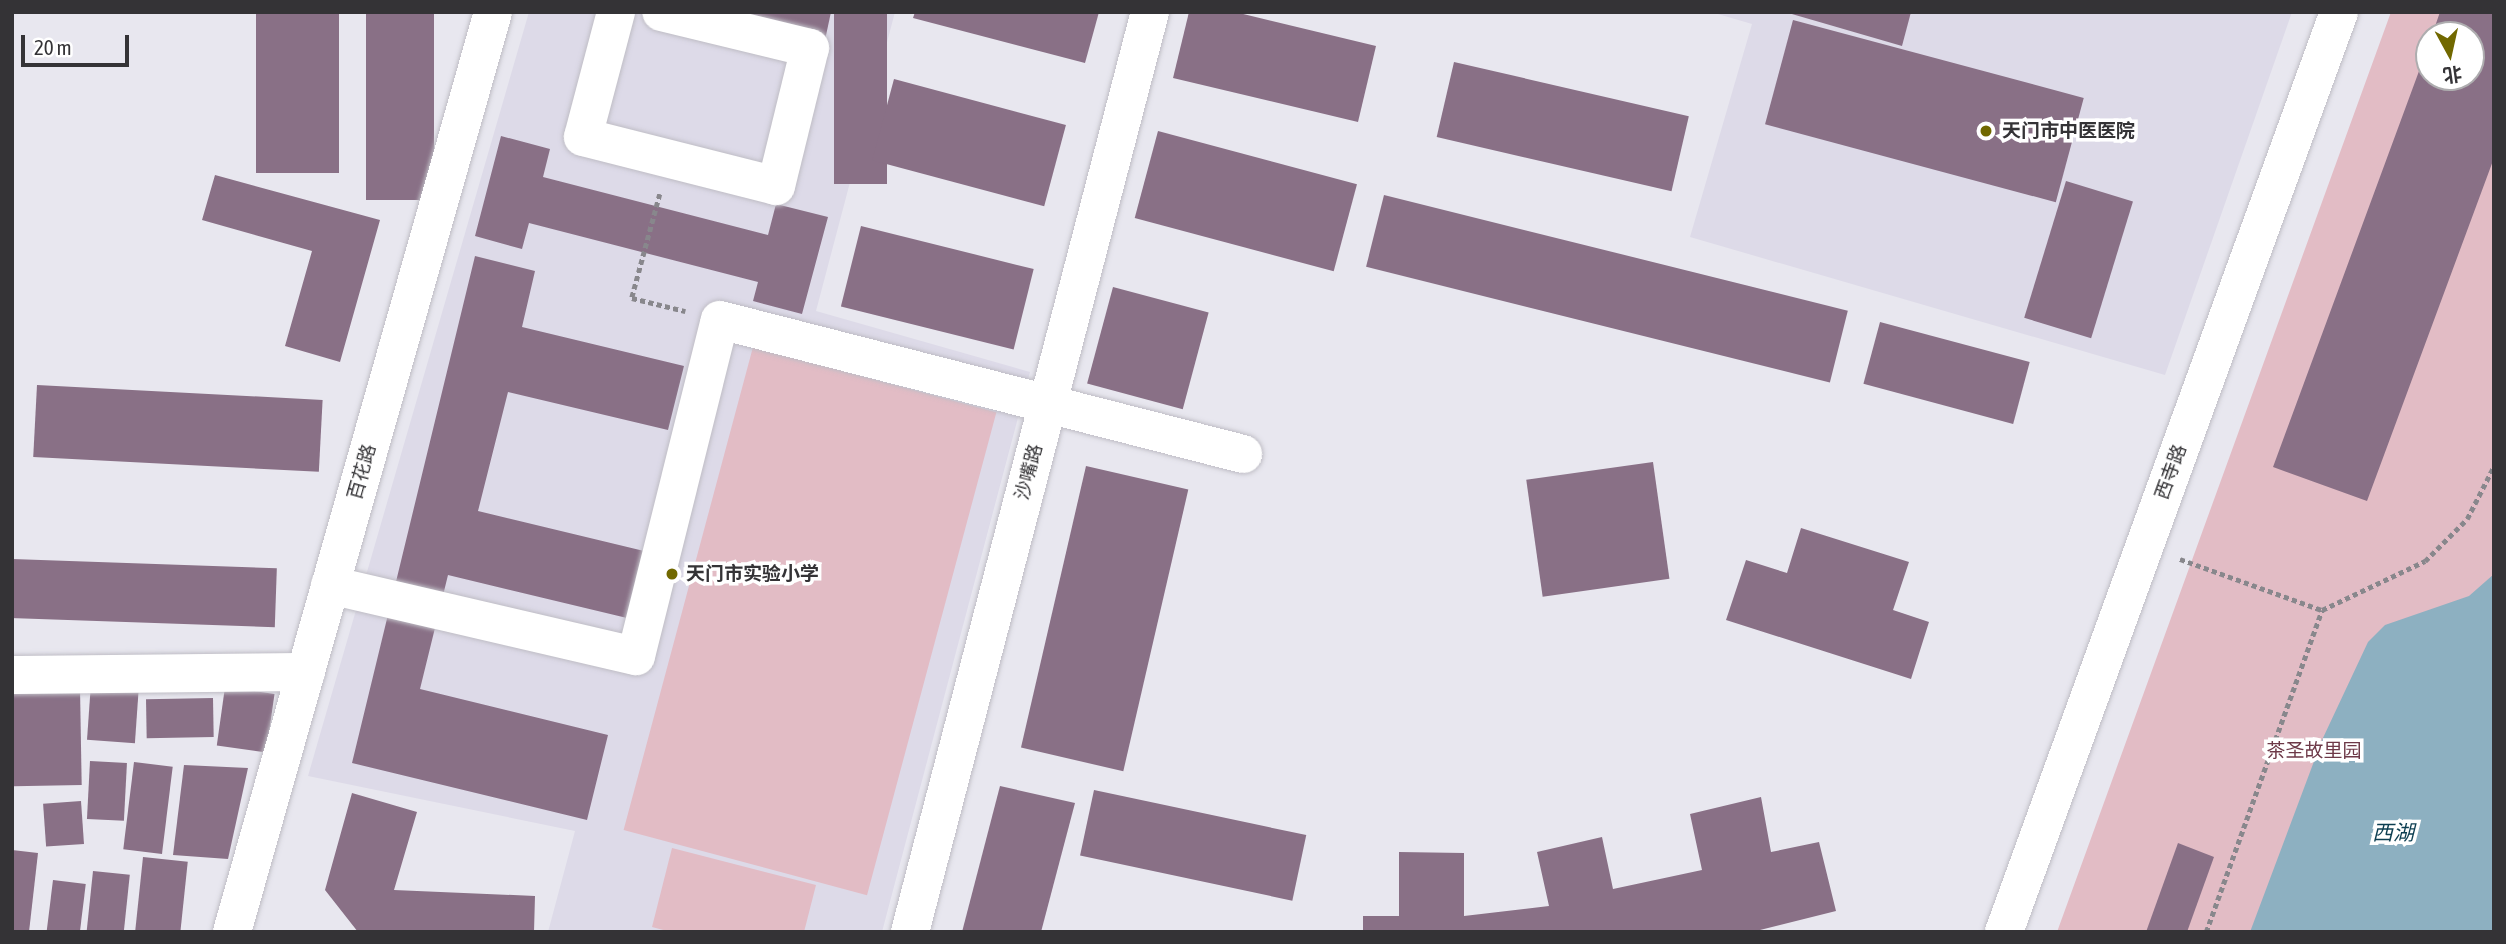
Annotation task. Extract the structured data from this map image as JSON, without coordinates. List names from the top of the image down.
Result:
{
  "streets": {
    "street": ["百花路", "沙嘴路", "西寺路"]
  },
  "water": ["西湖"],
  "parks": ["茶圣故里园"],
  "places": ["天门市中医医院", "天门市实验小学"],
  "scale_bar": "20 m",
  "north": "bottom"
}
